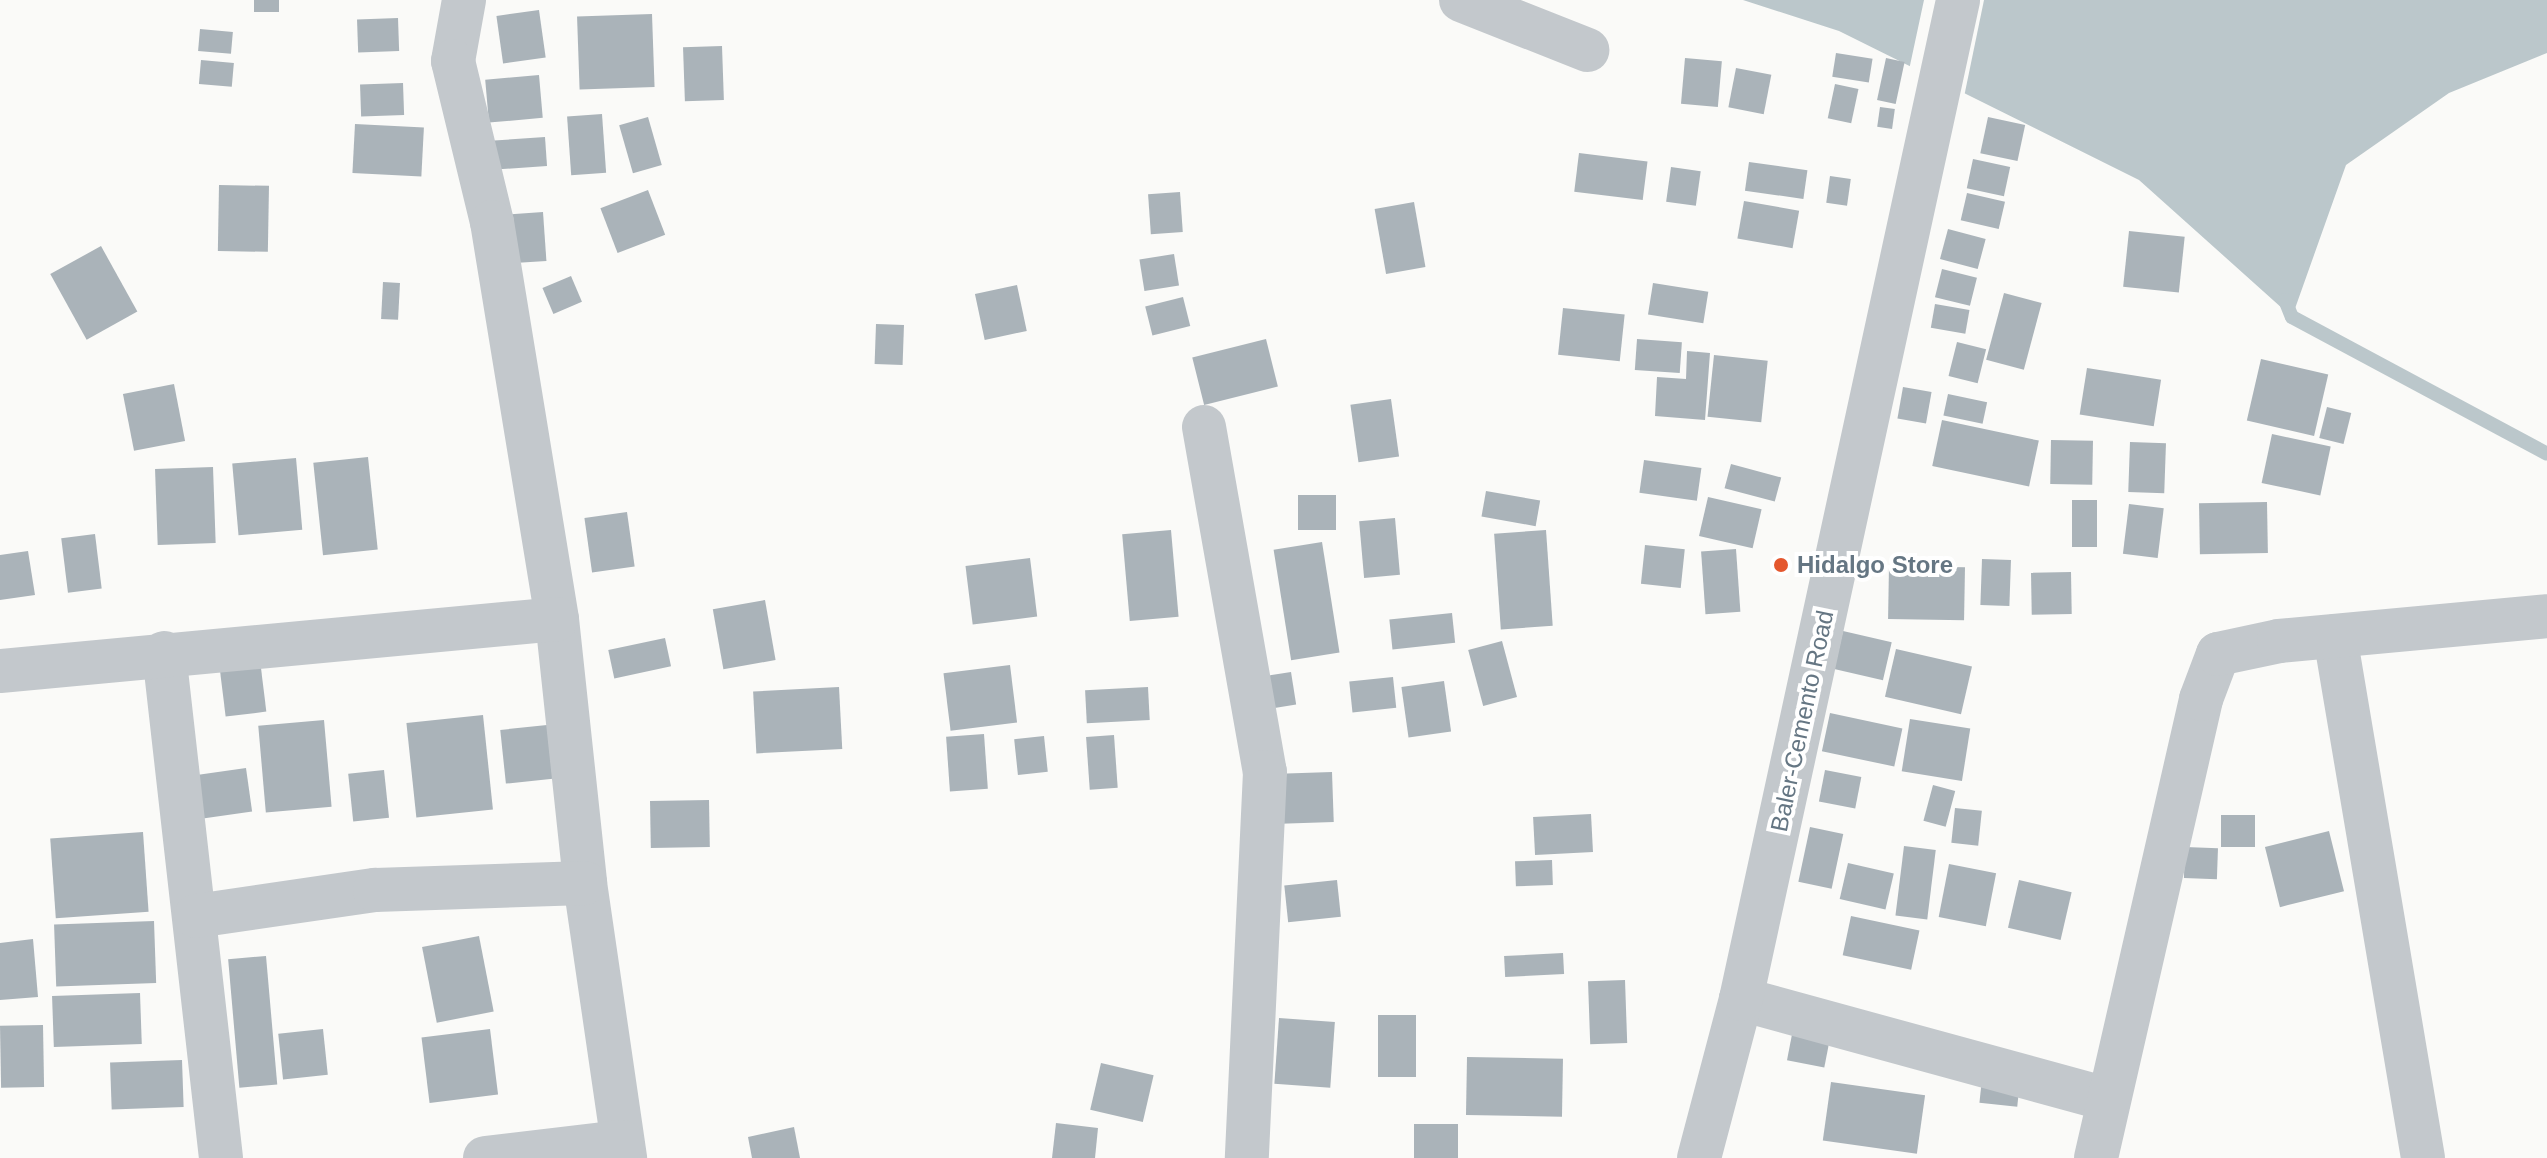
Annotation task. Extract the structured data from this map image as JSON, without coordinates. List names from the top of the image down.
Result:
{
  "streets": {
    "street": ["Baler-Cemento Road"]
  },
  "places": ["Hidalgo Store"]
}
